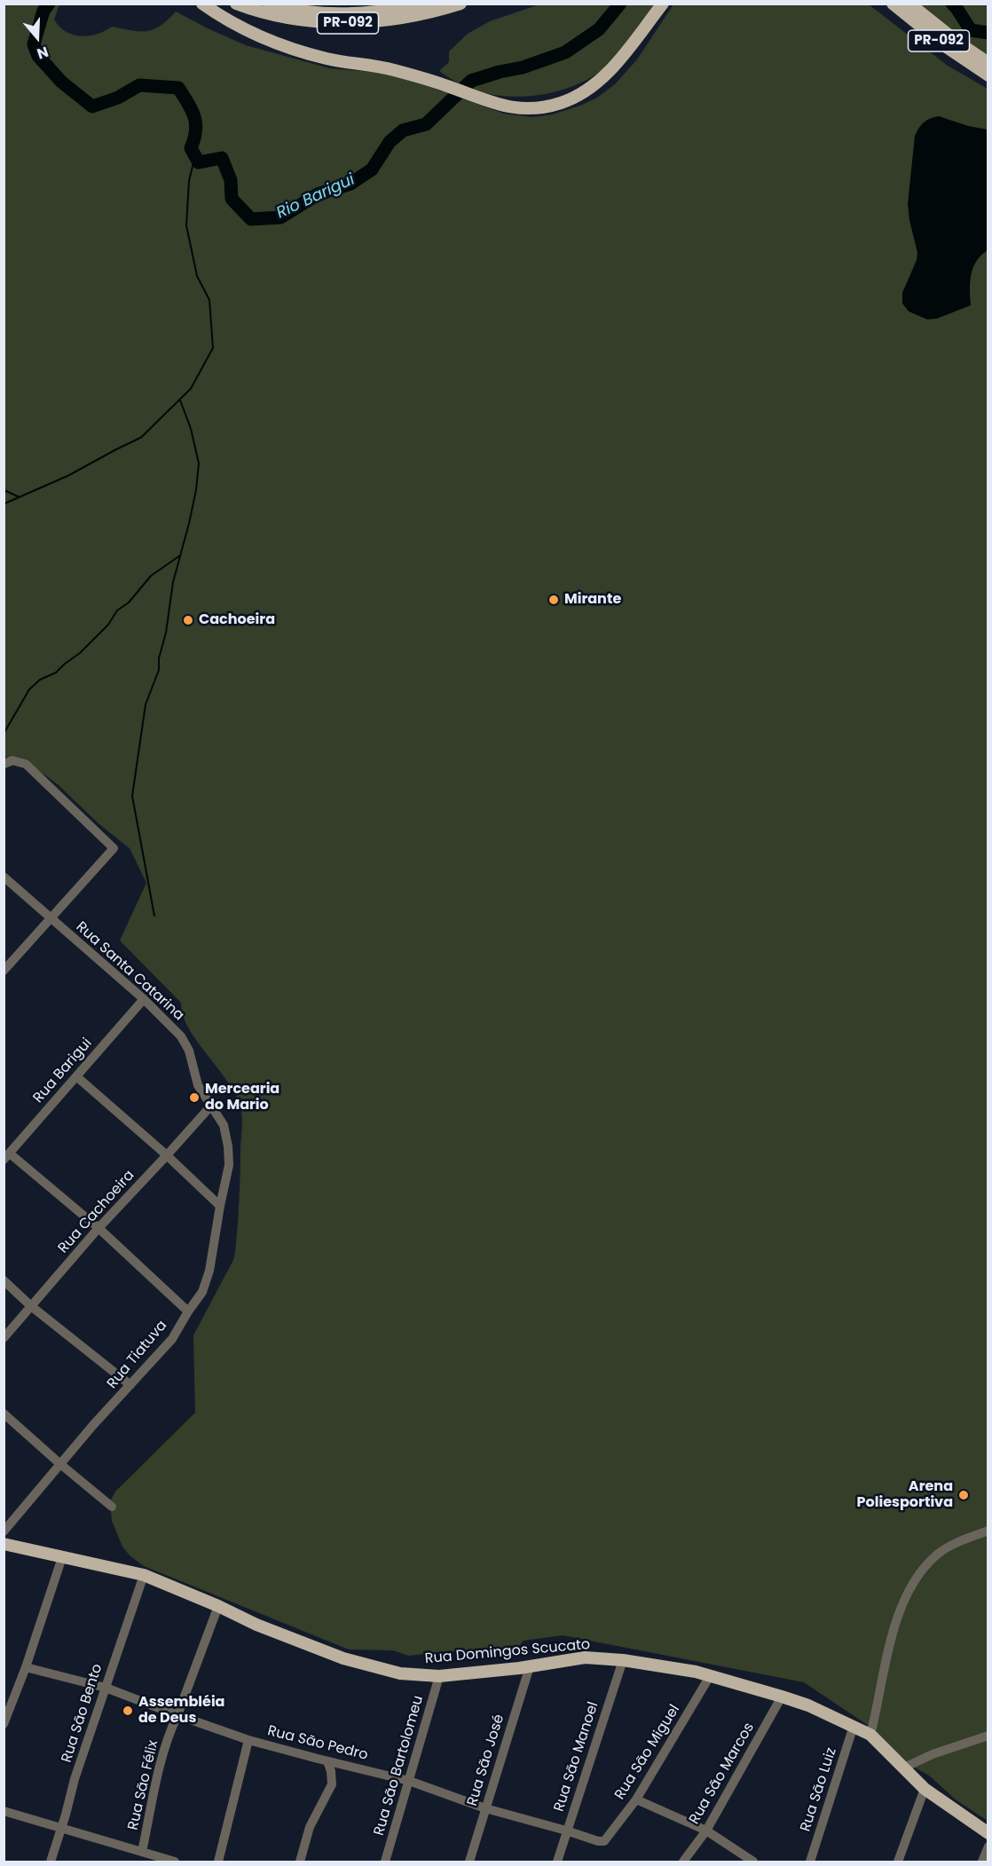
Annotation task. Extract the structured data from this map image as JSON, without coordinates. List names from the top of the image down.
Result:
{
  "streets": {
    "main road": ["PR-092", "Rua Domingos Scucato"],
    "street": [
      "Rua Santa Catarina",
      "Rua Barigui",
      "Rua Cachoeira",
      "Rua Tiatuva",
      "Rua São Bento",
      "Rua São Pedro",
      "Rua São Miguel",
      "Rua São Manoel",
      "Rua São José",
      "Rua São Bartolomeu",
      "Rua São Marcos",
      "Rua São Félix",
      "Rua São Luiz"
    ]
  },
  "crossings": [
    ["Rua Santa Catarina", "Rua Barigui"],
    ["Rua Santa Catarina", "Rua Cachoeira"],
    ["Rua Santa Catarina", "Rua Tiatuva"],
    ["Rua Cachoeira", "Rua Tiatuva"],
    ["Rua Domingos Scucato", "Rua São Bento"],
    ["Rua Domingos Scucato", "Rua São Miguel"],
    ["Rua Domingos Scucato", "Rua São Manoel"],
    ["Rua Domingos Scucato", "Rua São José"],
    ["Rua Domingos Scucato", "Rua São Bartolomeu"],
    ["Rua Domingos Scucato", "Rua São Marcos"],
    ["Rua Domingos Scucato", "Rua São Félix"],
    ["Rua Domingos Scucato", "Rua São Luiz"],
    ["Rua São Bento", "Rua São Pedro"],
    ["Rua São Pedro", "Rua São Miguel"],
    ["Rua São Pedro", "Rua São Manoel"],
    ["Rua São Pedro", "Rua São José"],
    ["Rua São Pedro", "Rua São Bartolomeu"],
    ["Rua São Pedro", "Rua São Félix"]
  ],
  "water": ["Rio Barigui"],
  "places": [
    "Mirante",
    "Cachoeira",
    "Mercearia do Mario",
    "Arena Poliesportiva",
    "Assembléia de Deus"
  ],
  "north": "bottom"
}
